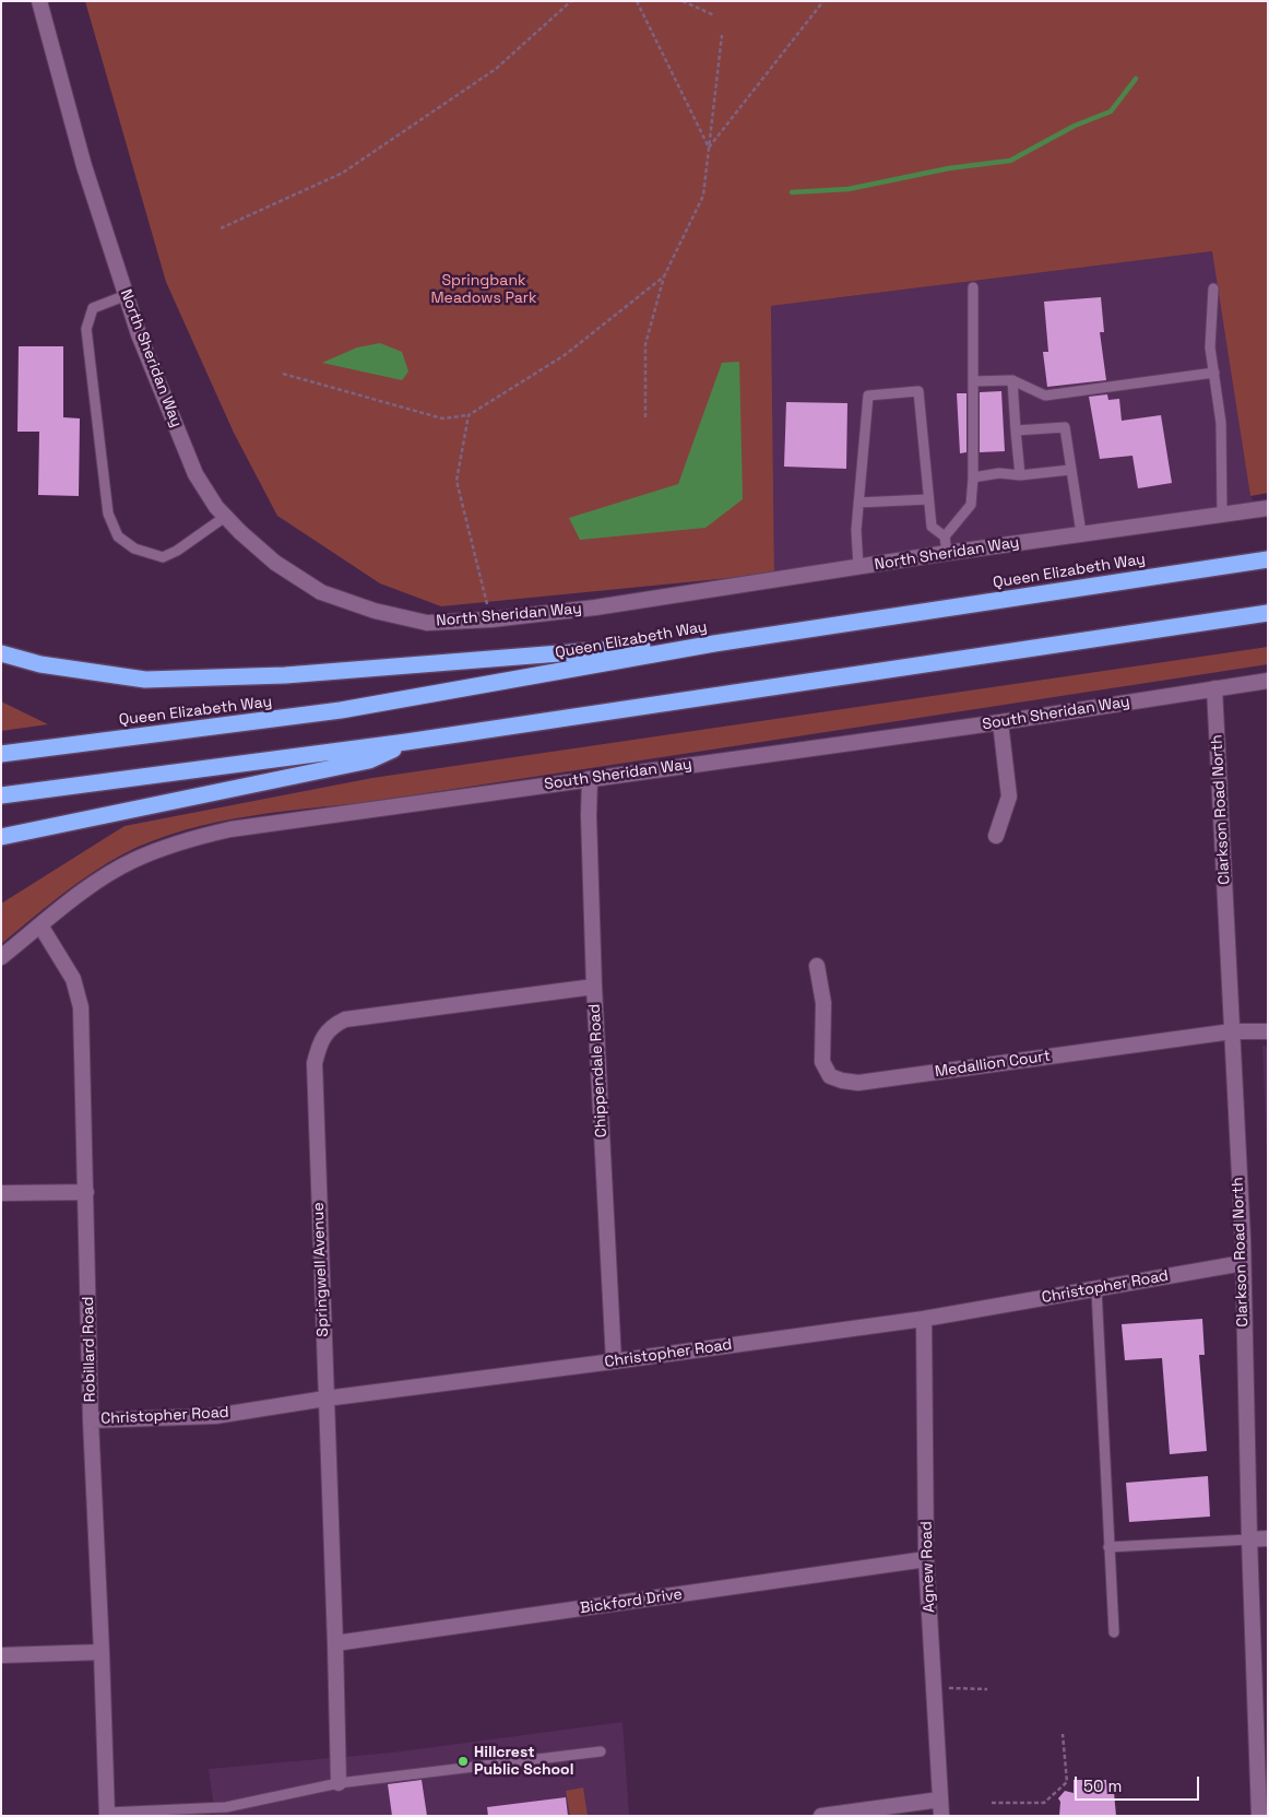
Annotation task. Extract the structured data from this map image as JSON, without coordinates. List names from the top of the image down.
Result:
{
  "streets": {
    "highway": ["Queen Elizabeth Way"],
    "street": [
      "North Sheridan Way",
      "South Sheridan Way",
      "Clarkson Road North",
      "Medallion Court",
      "Chippendale Road",
      "Springwell Avenue",
      "Christopher Road",
      "Robillard Road",
      "Agnew Road",
      "Bickford Drive"
    ]
  },
  "crossings": [
    ["South Sheridan Way", "Clarkson Road North"],
    ["South Sheridan Way", "Chippendale Road"],
    ["South Sheridan Way", "Robillard Road"],
    ["Clarkson Road North", "Medallion Court"],
    ["Clarkson Road North", "Christopher Road"],
    ["Chippendale Road", "Springwell Avenue"],
    ["Chippendale Road", "Christopher Road"],
    ["Springwell Avenue", "Christopher Road"],
    ["Springwell Avenue", "Bickford Drive"],
    ["Christopher Road", "Robillard Road"],
    ["Christopher Road", "Agnew Road"],
    ["Agnew Road", "Bickford Drive"]
  ],
  "parks": ["Springbank Meadows Park"],
  "places": ["Hillcrest Public School"],
  "scale_bar": "50 m"
}
